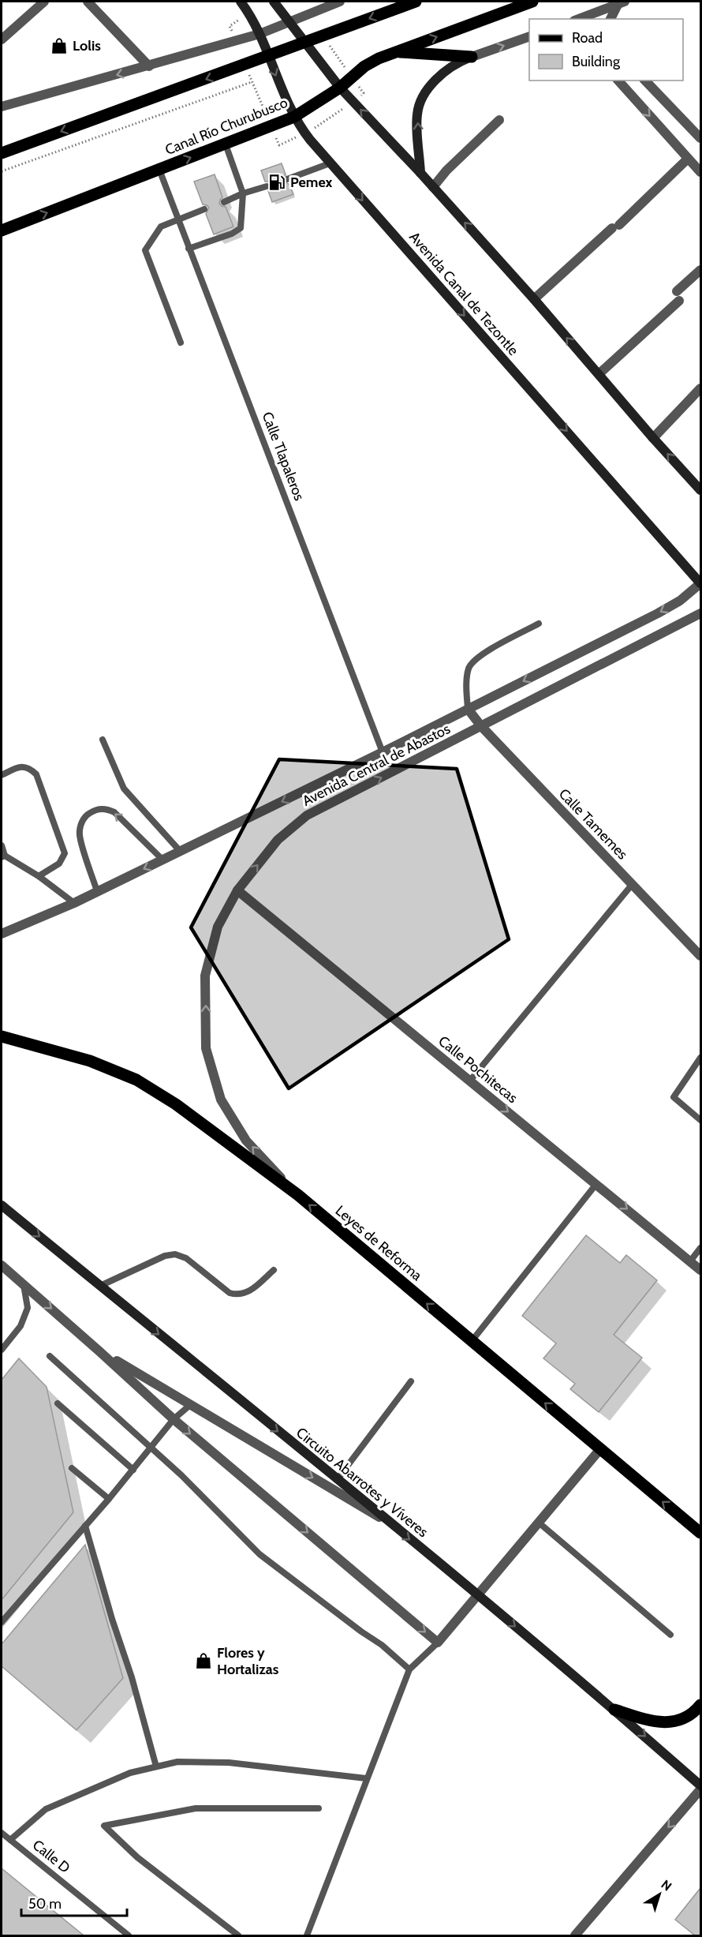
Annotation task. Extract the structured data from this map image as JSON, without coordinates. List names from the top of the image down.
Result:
{
  "streets": {
    "main road": [
      "Canal Río Churubusco",
      "Avenida Canal de Tezontle",
      "Leyes de Reforma",
      "Circuito Abarrotes y Víveres"
    ],
    "street": ["Avenida Central de Abastos", "Calle Tamemes", "Calle Pochitecas"],
    "lane": ["Calle Tlapaleros", "Calle D"]
  },
  "crossings": [
    ["Canal Río Churubusco", "Avenida Canal de Tezontle"],
    ["Canal Río Churubusco", "Calle Tlapaleros"],
    ["Avenida Canal de Tezontle", "Avenida Central de Abastos"],
    ["Calle Tlapaleros", "Avenida Central de Abastos"],
    ["Avenida Central de Abastos", "Calle Tamemes"],
    ["Avenida Central de Abastos", "Calle Pochitecas"],
    ["Avenida Central de Abastos", "Leyes de Reforma"]
  ],
  "one_way": ["Calle Pochitecas", "Leyes de Reforma", "Circuito Abarrotes y Víveres"],
  "places": {
    "shop": ["Lolis", "Flores y Hortalizas"],
    "fuel station": ["Pemex"]
  },
  "legend": ["Road", "Building"],
  "scale_bar": "50 m",
  "north": "top right"
}
